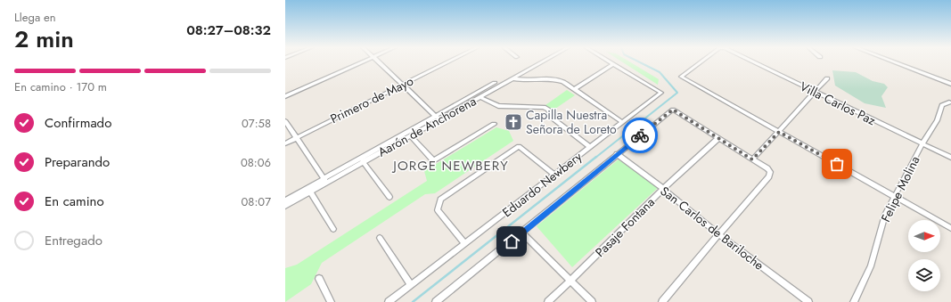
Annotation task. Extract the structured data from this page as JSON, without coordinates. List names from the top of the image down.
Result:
{
  "streets": {
    "street": [
      "Primero de Mayo",
      "Villa Carlos Paz",
      "Aarón de Anchorena",
      "Eduardo Newbery",
      "Felipe Molina",
      "Pasaje Fontana",
      "San Carlos de Bariloche"
    ]
  },
  "crossings": [
    ["Villa Carlos Paz", "Felipe Molina"],
    ["Pasaje Fontana", "San Carlos de Bariloche"]
  ],
  "districts": ["JORGE NEWBERY"],
  "places": {
    "church": ["Capilla Nuestra Señora de Loreto"]
  },
  "north": "right",
  "page": {
    "heading": ["2 min", "Llega en", "08:27–08:32"],
    "bar": "En camino · 170 m",
    "list": [
      ["Confirmado", "07:58"],
      ["Preparando", "08:06"],
      ["En camino", "08:07"],
      "Entregado"
    ]
  }
}
